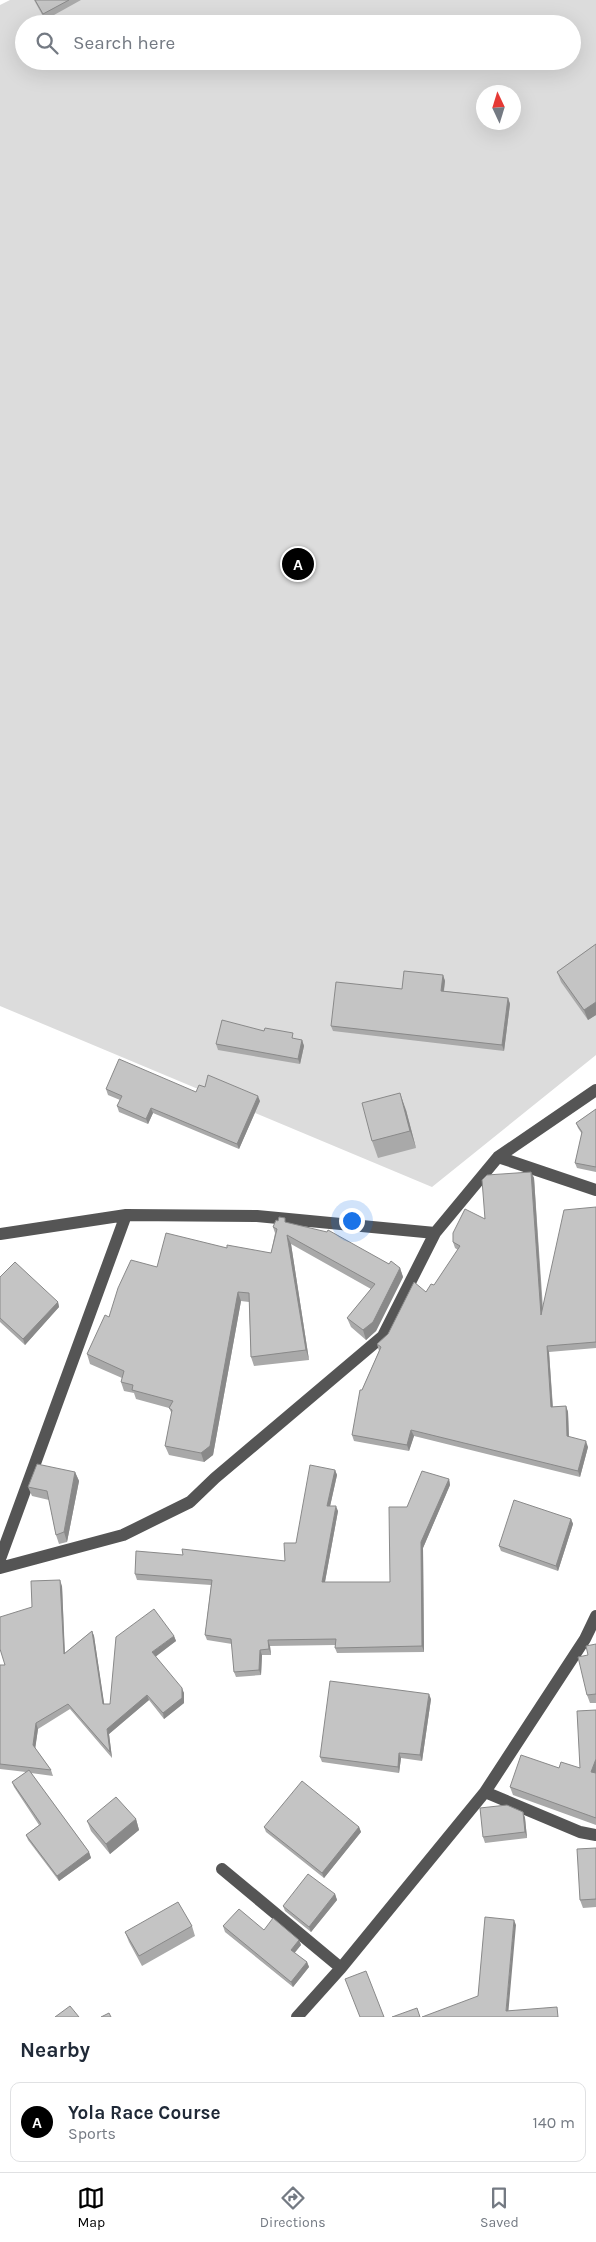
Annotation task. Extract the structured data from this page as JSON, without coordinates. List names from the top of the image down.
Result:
{
  "north": "top",
  "page": {
    "search": "Search here",
    "pins": "A",
    "heading": "Nearby",
    "list": [
      {
        "mark": "A",
        "name": "Yola Race Course",
        "note": "Sports",
        "value": "140 m"
      }
    ],
    "nav": ["Map", "Directions", "Saved"]
  }
}
